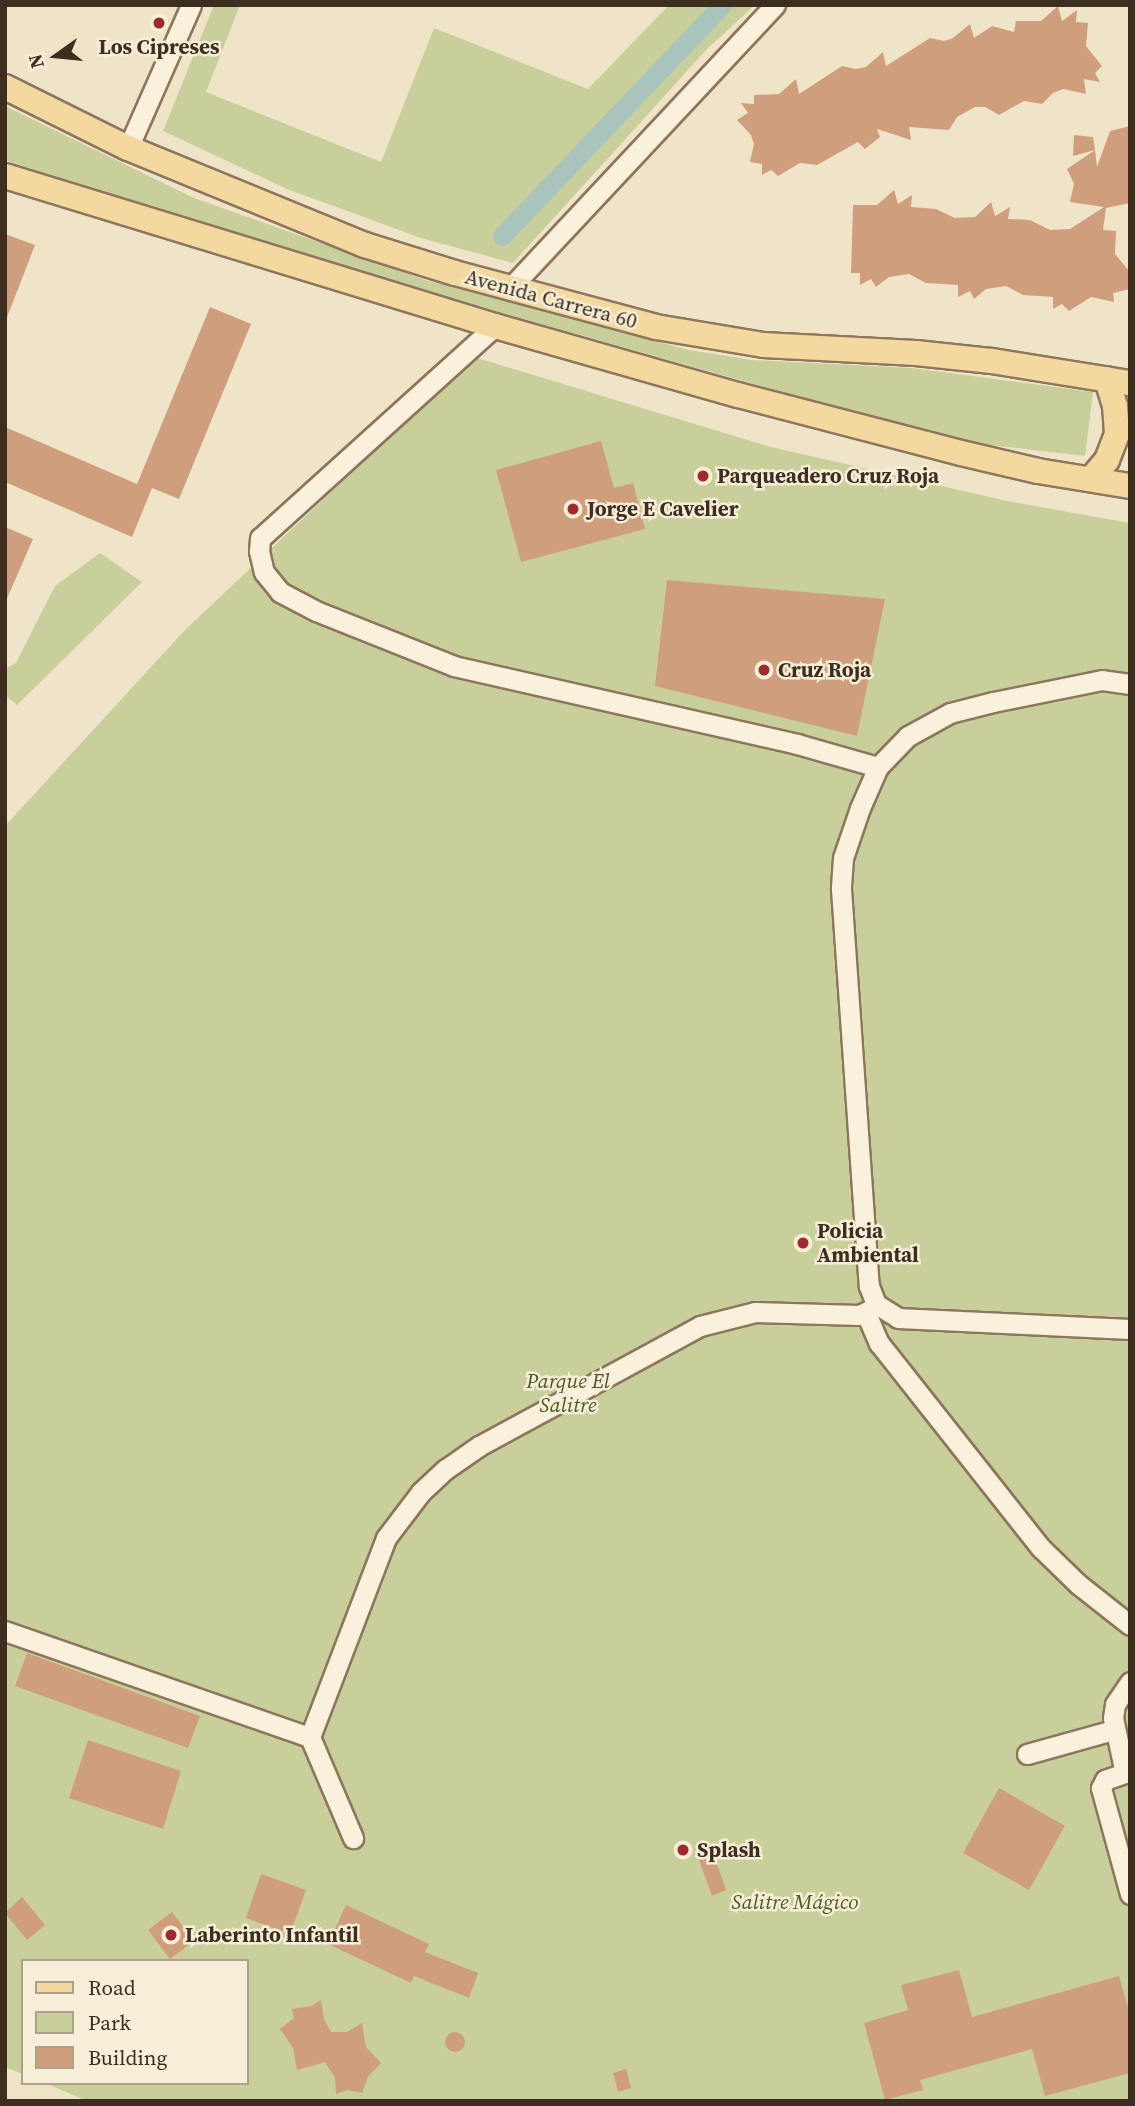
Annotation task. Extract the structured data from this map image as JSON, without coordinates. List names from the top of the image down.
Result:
{
  "streets": {
    "main road": ["Avenida Carrera 60"]
  },
  "parks": ["Parque El Salitre", "Salitre Mágico"],
  "places": [
    "Los Cipreses",
    "Parqueadero Cruz Roja",
    "Jorge E Cavelier",
    "Cruz Roja",
    "Policia Ambiental",
    "Splash",
    "Laberinto Infantil"
  ],
  "legend": ["Road", "Park", "Building"],
  "north": "left"
}
